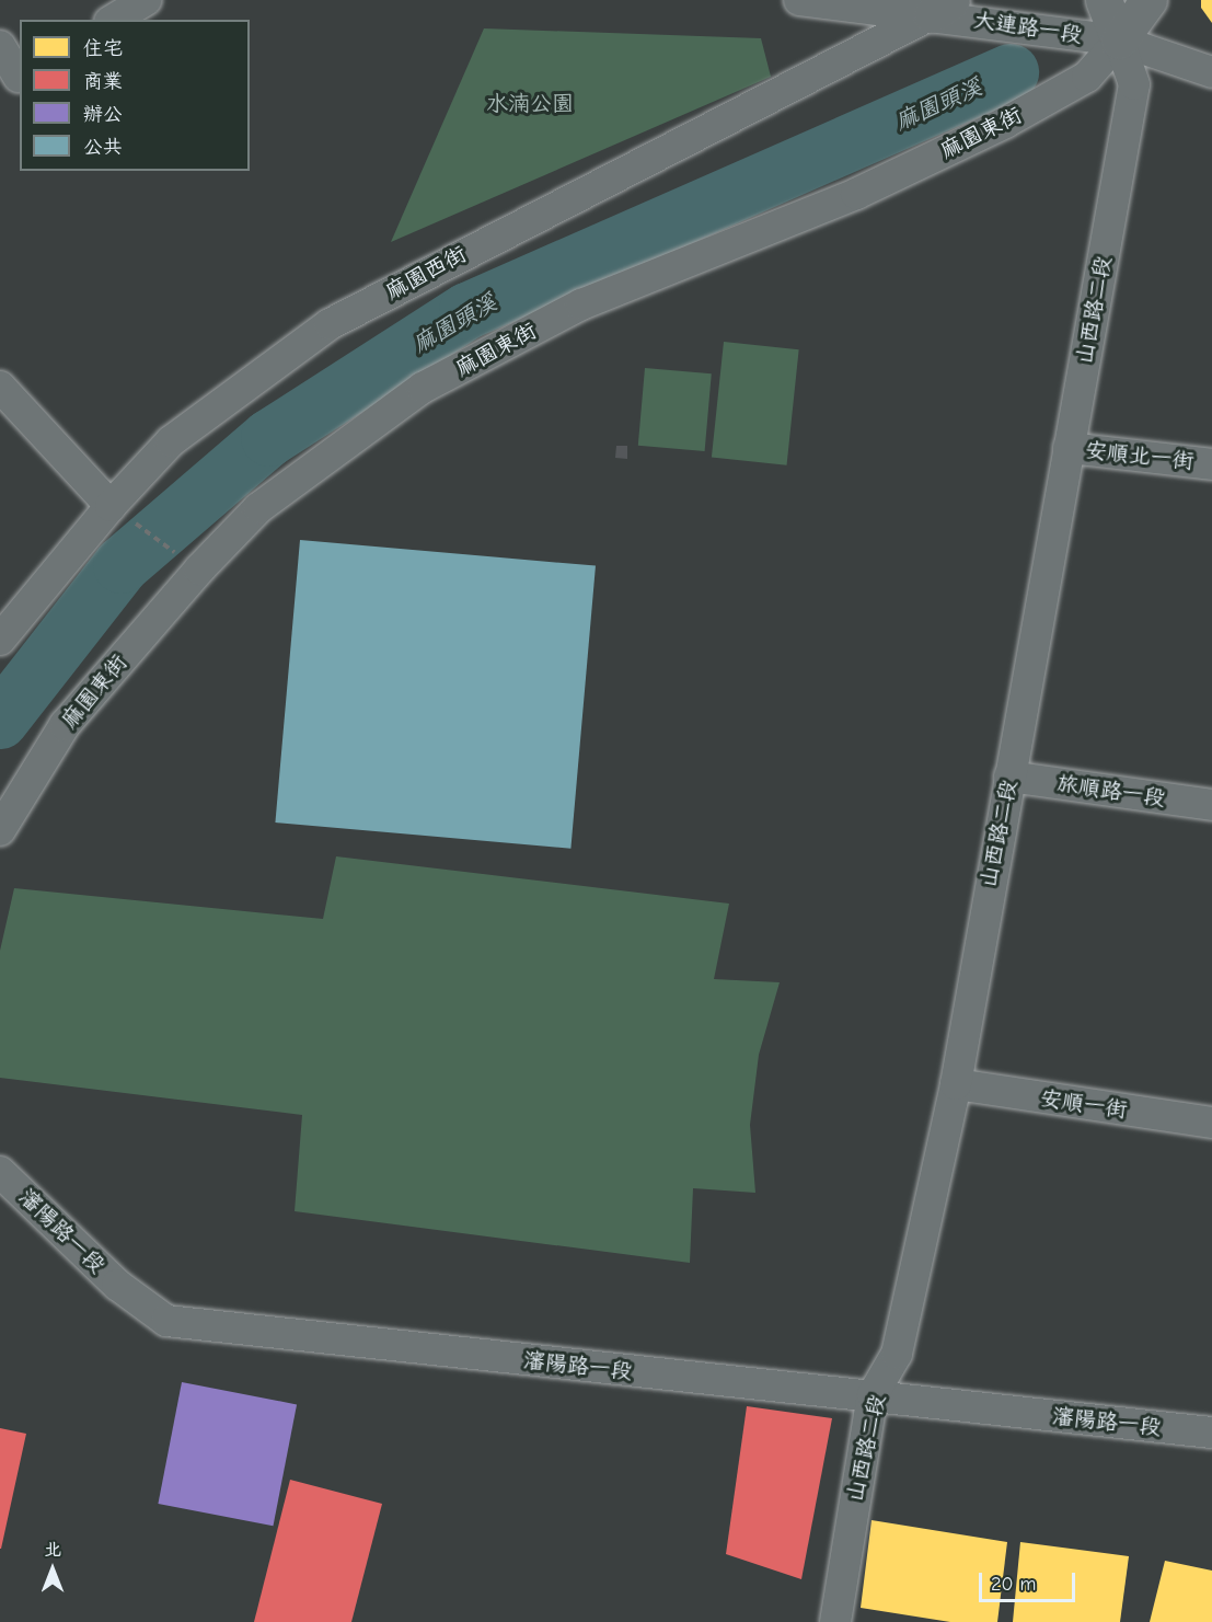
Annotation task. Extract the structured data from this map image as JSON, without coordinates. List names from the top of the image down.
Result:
{
  "streets": {
    "street": [
      "大連路一段",
      "麻園東街",
      "麻園西街",
      "山西路二段",
      "安順北一街",
      "旅順路一段",
      "安順一街",
      "瀋陽路一段"
    ]
  },
  "crossings": [
    ["大連路一段", "麻園東街"],
    ["大連路一段", "麻園西街"],
    ["大連路一段", "山西路二段"],
    ["麻園東街", "山西路二段"],
    ["山西路二段", "安順北一街"],
    ["山西路二段", "旅順路一段"],
    ["山西路二段", "安順一街"],
    ["山西路二段", "瀋陽路一段"]
  ],
  "water": ["麻園頭溪"],
  "parks": ["水湳公園"],
  "legend": [
    "住宅",
    "商業",
    "辦公",
    "公共"
  ],
  "scale_bar": "20 m",
  "north": "top"
}
